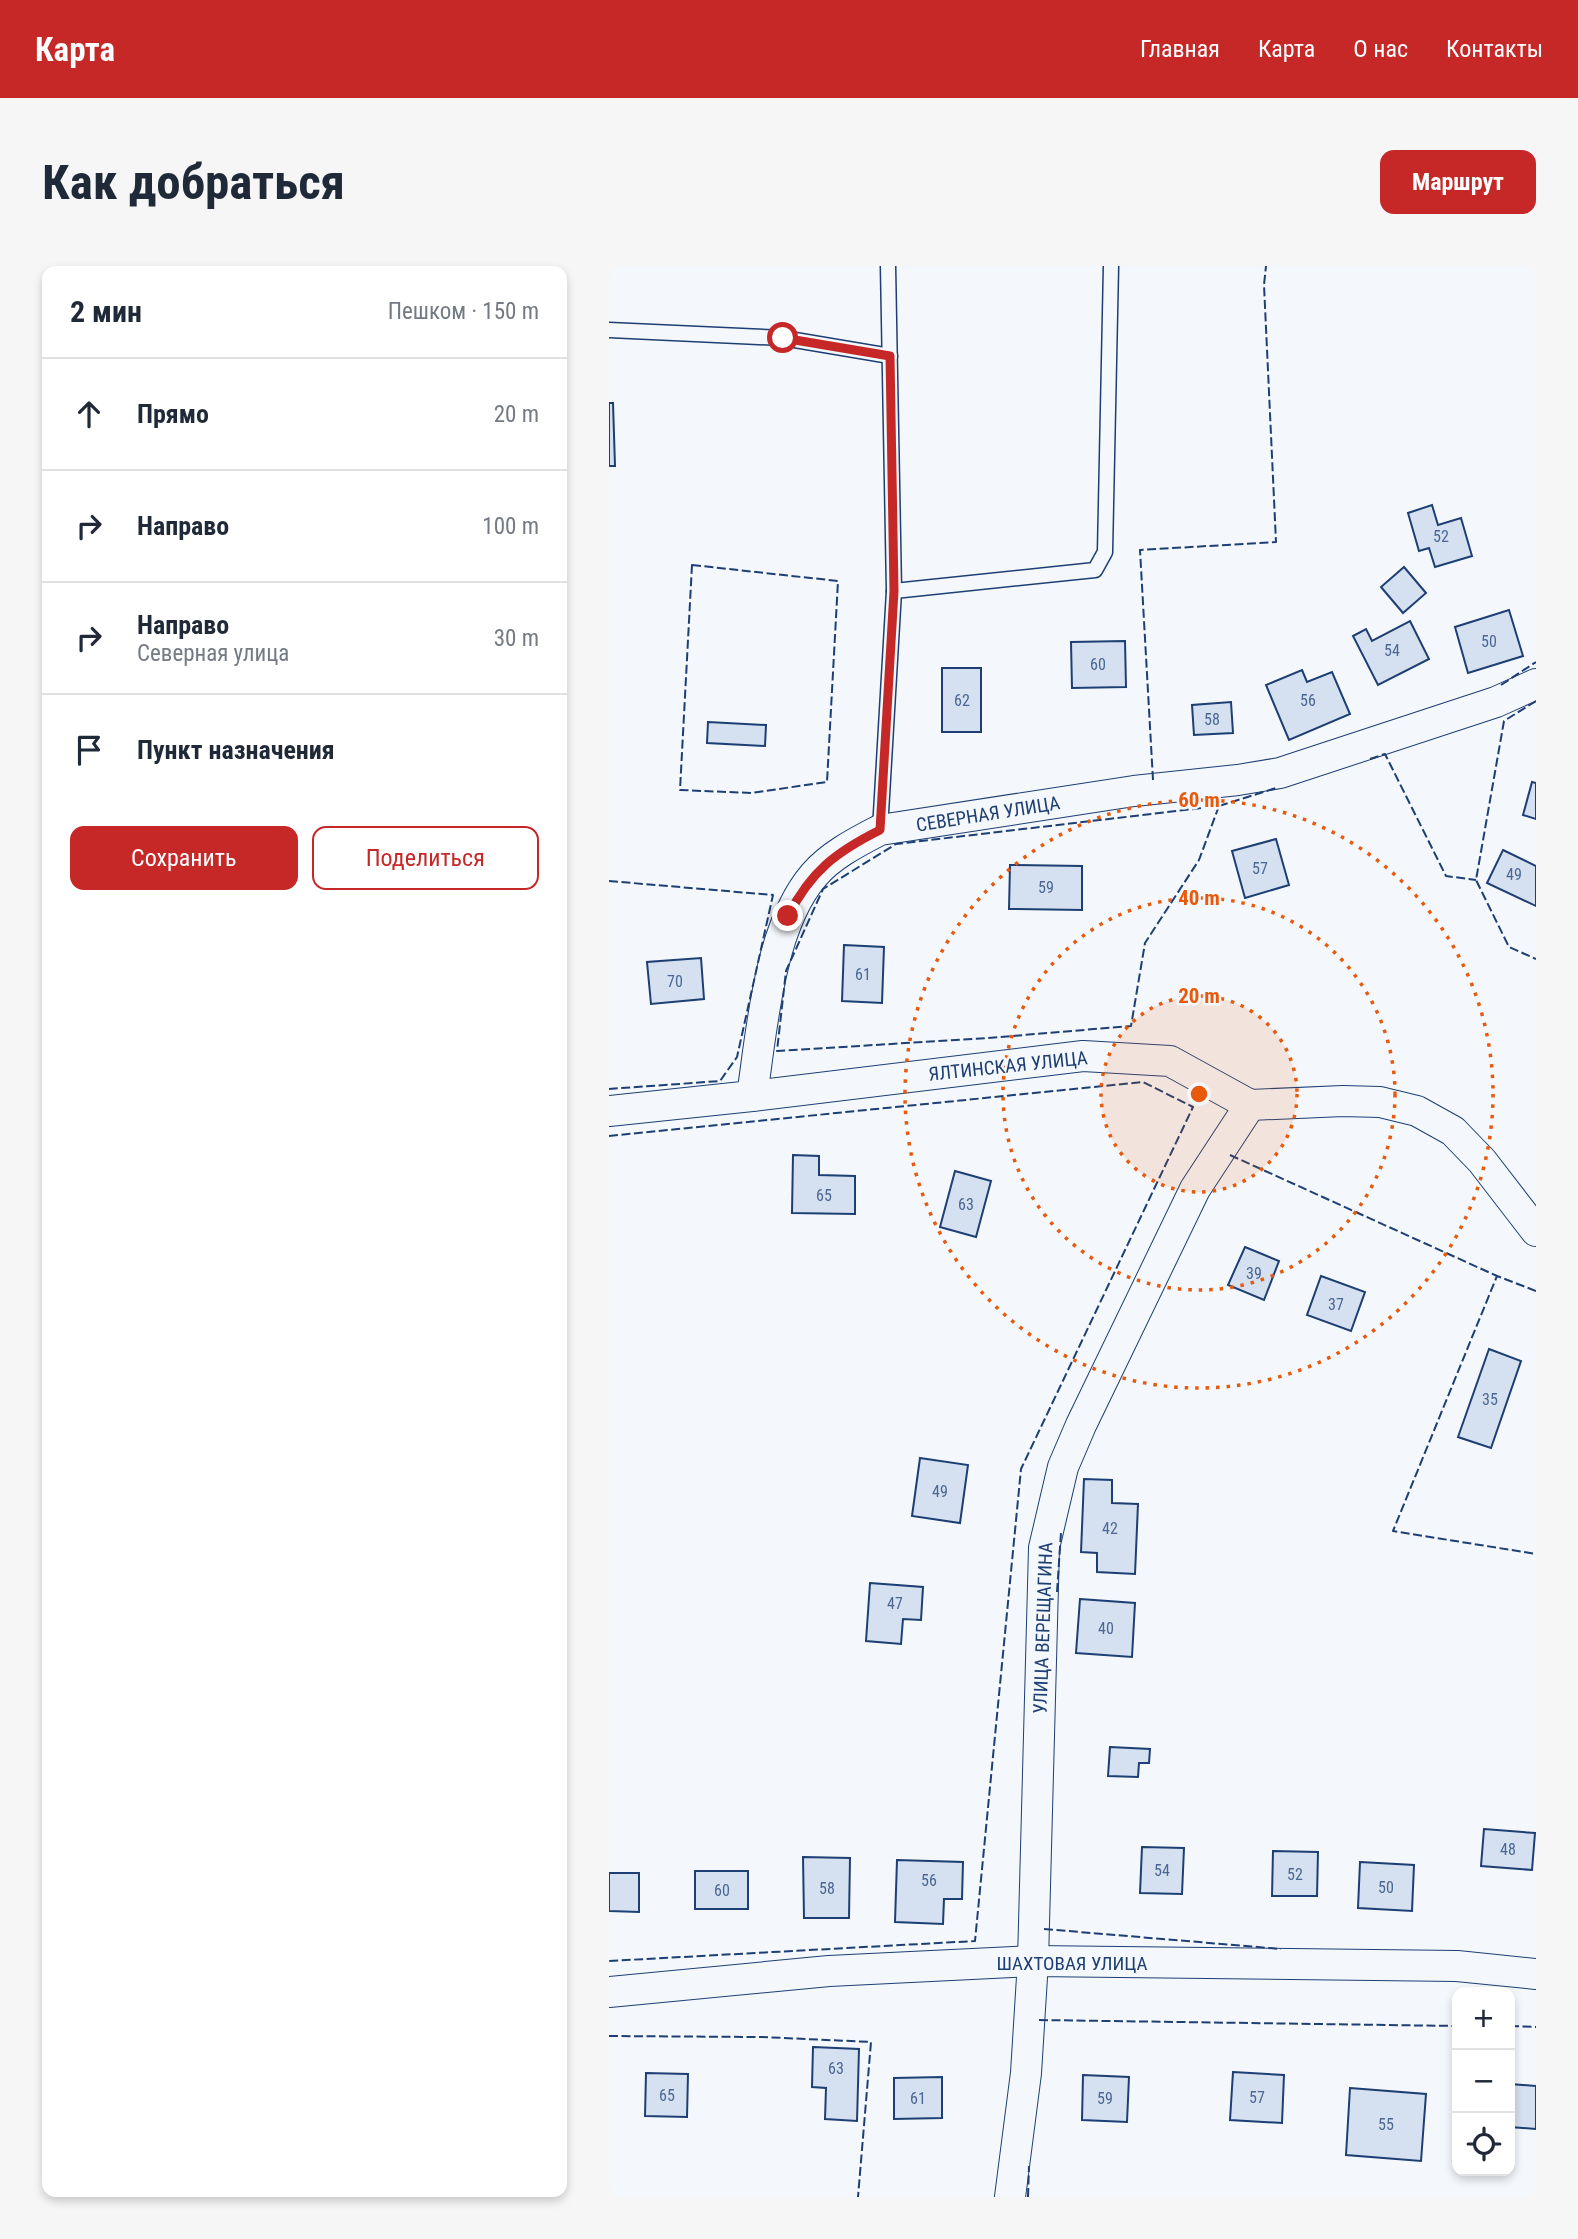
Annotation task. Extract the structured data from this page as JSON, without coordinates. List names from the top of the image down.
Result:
{
  "streets": {
    "street": [
      "СЕВЕРНАЯ УЛИЦА",
      "ЯЛТИНСКАЯ УЛИЦА",
      "УЛИЦА ВЕРЕЩАГИНА",
      "ШАХТОВАЯ УЛИЦА"
    ]
  },
  "crossings": [
    ["СЕВЕРНАЯ УЛИЦА", "ЯЛТИНСКАЯ УЛИЦА"],
    ["ЯЛТИНСКАЯ УЛИЦА", "УЛИЦА ВЕРЕЩАГИНА"],
    ["УЛИЦА ВЕРЕЩАГИНА", "ШАХТОВАЯ УЛИЦА"]
  ],
  "house_numbers": [
    "52",
    "50",
    "54",
    "60",
    "62",
    "56",
    "58",
    "57",
    "49",
    "59",
    "61",
    "70",
    "65",
    "63",
    "39",
    "37",
    "35",
    "49",
    "42",
    "47",
    "40",
    "48",
    "54",
    "52",
    "56",
    "50",
    "58",
    "60",
    "63",
    "65",
    "57",
    "61",
    "59",
    "55"
  ],
  "page": {
    "header": "Карта",
    "nav": [
      "Главная",
      "Карта",
      "О нас",
      "Контакты"
    ],
    "buttons": [
      "Маршрут",
      ["Сохранить", "Поделиться"]
    ],
    "title": "Как добраться",
    "heading": ["2 мин", "Пешком · 150 m"],
    "list": [
      ["Прямо", "20 m"],
      ["Направо", "100 m"],
      ["Направо", "Северная улица", "30 m"],
      "Пункт назначения"
    ],
    "map_buttons": ["+", "−"]
  },
  "rings": ["60 m", "40 m", "20 m"]
}
